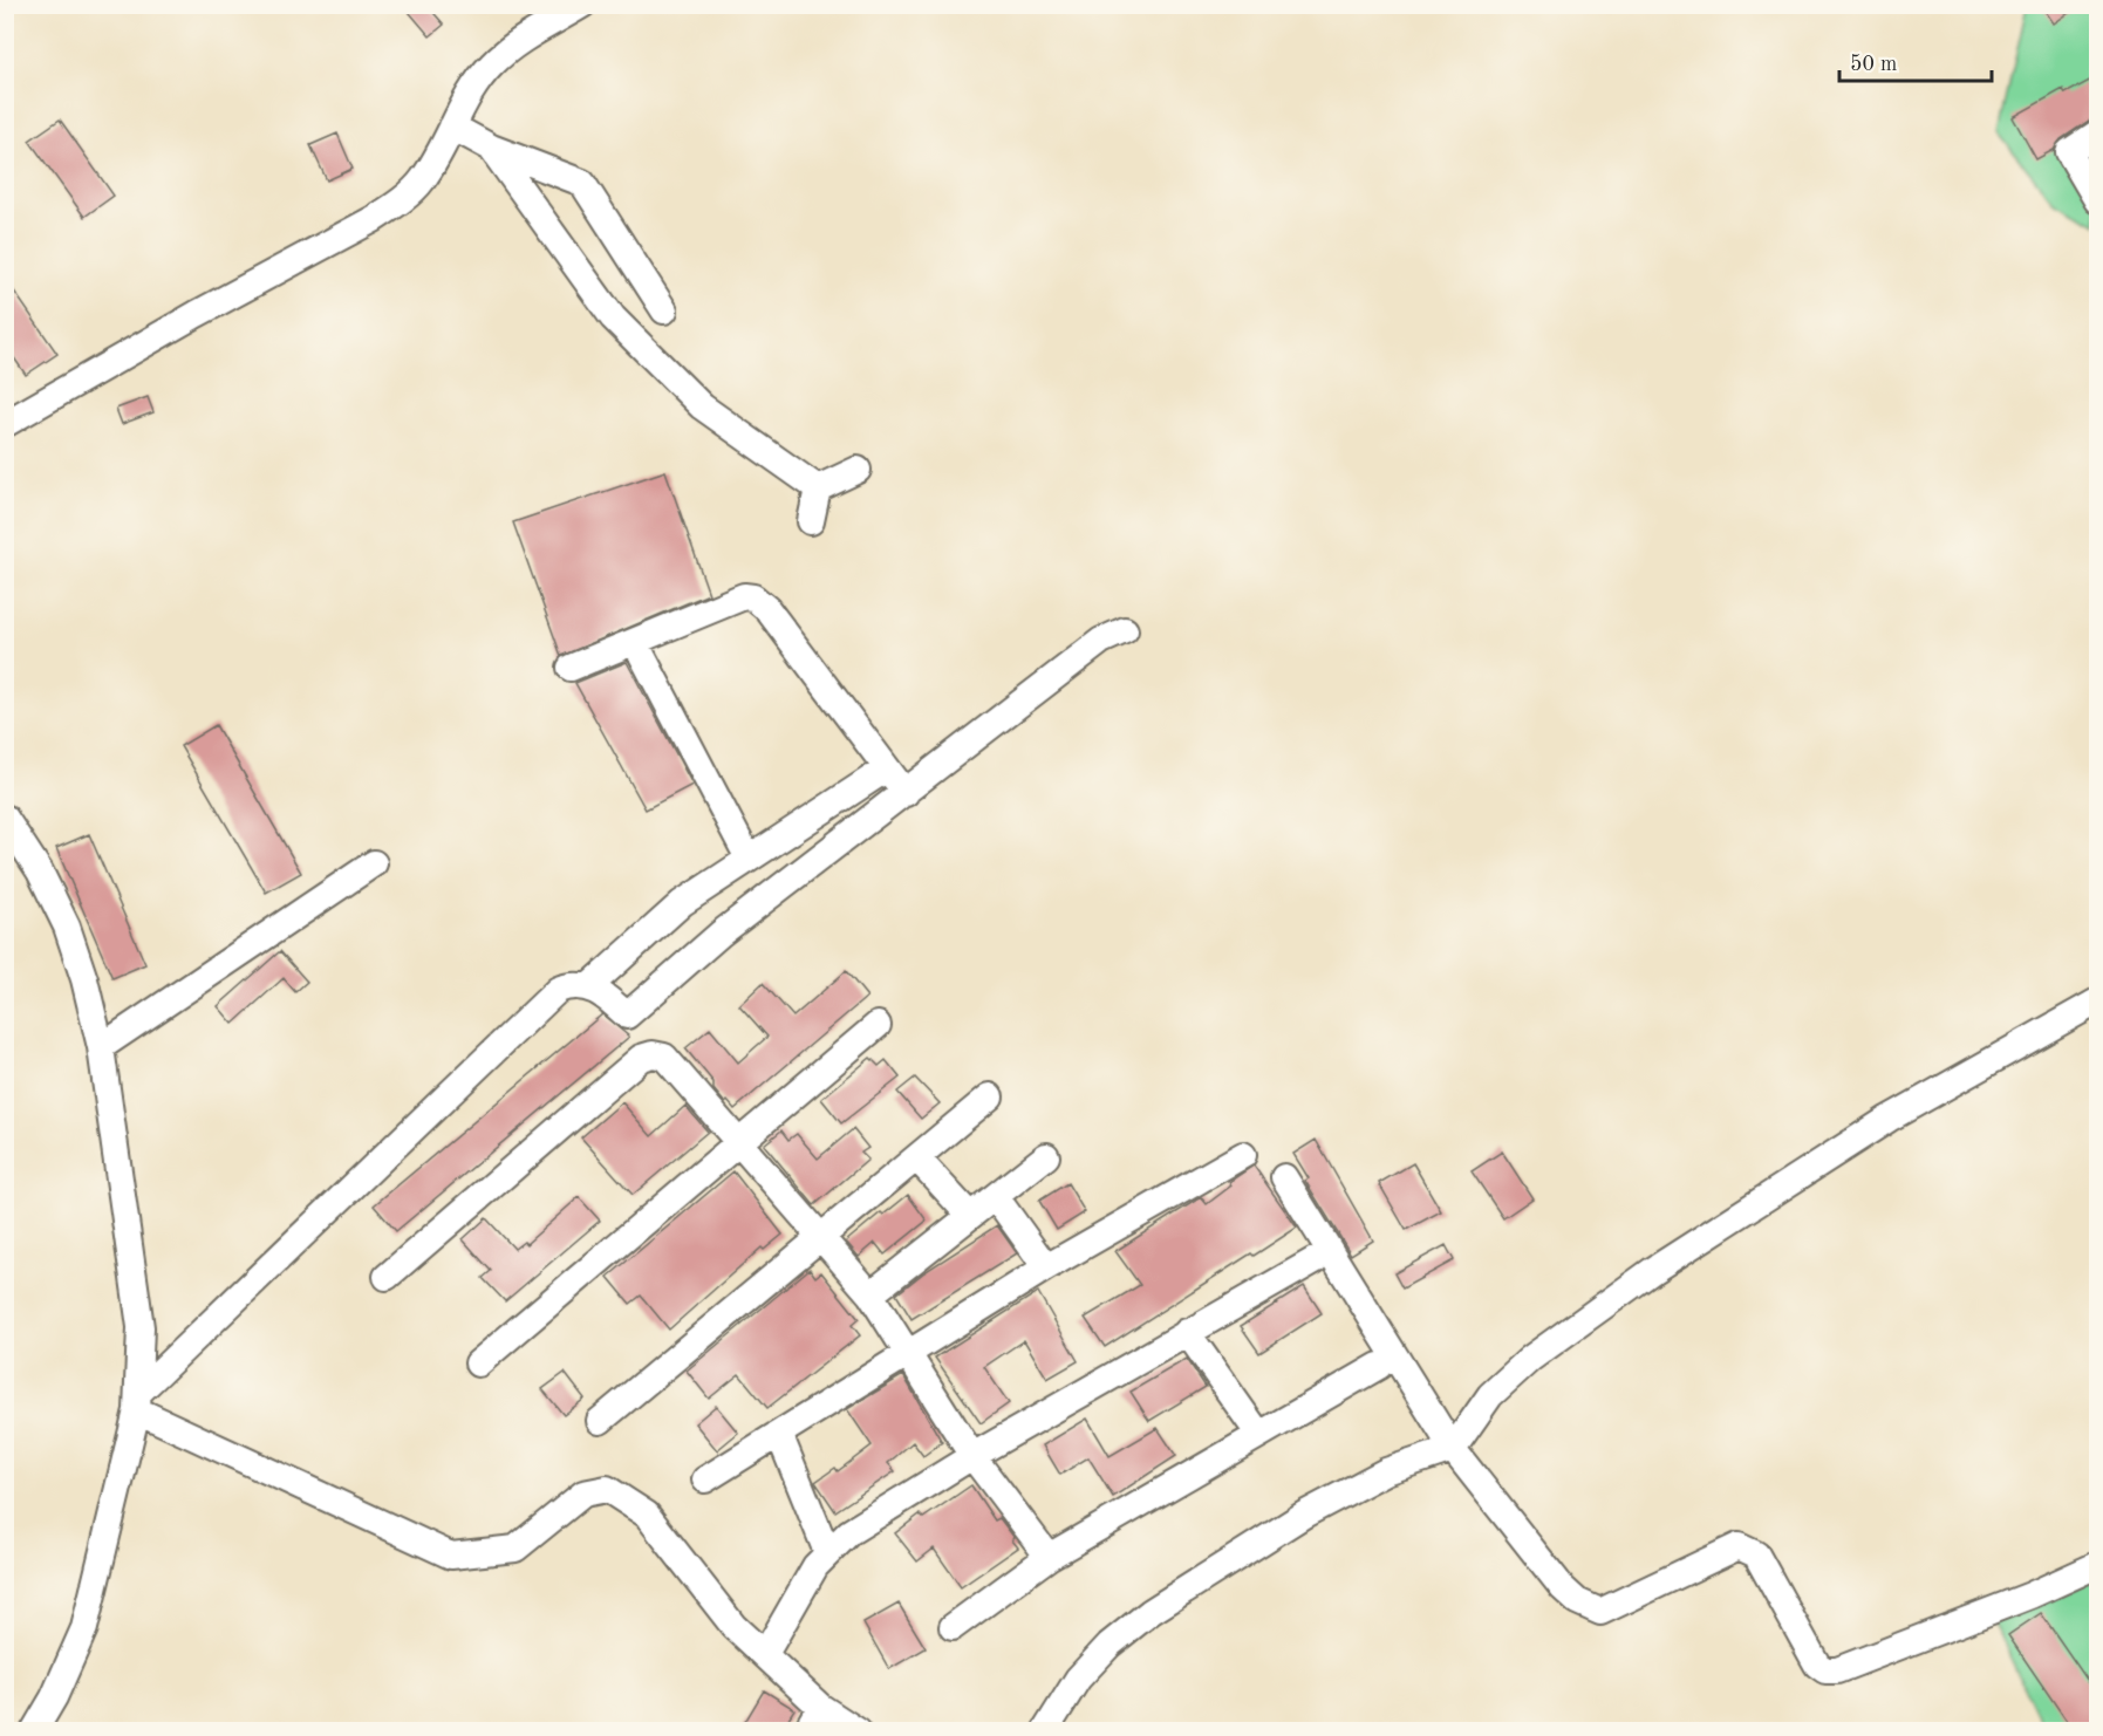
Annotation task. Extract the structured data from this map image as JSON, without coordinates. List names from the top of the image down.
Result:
{
  "scale_bar": "50 m"
}
